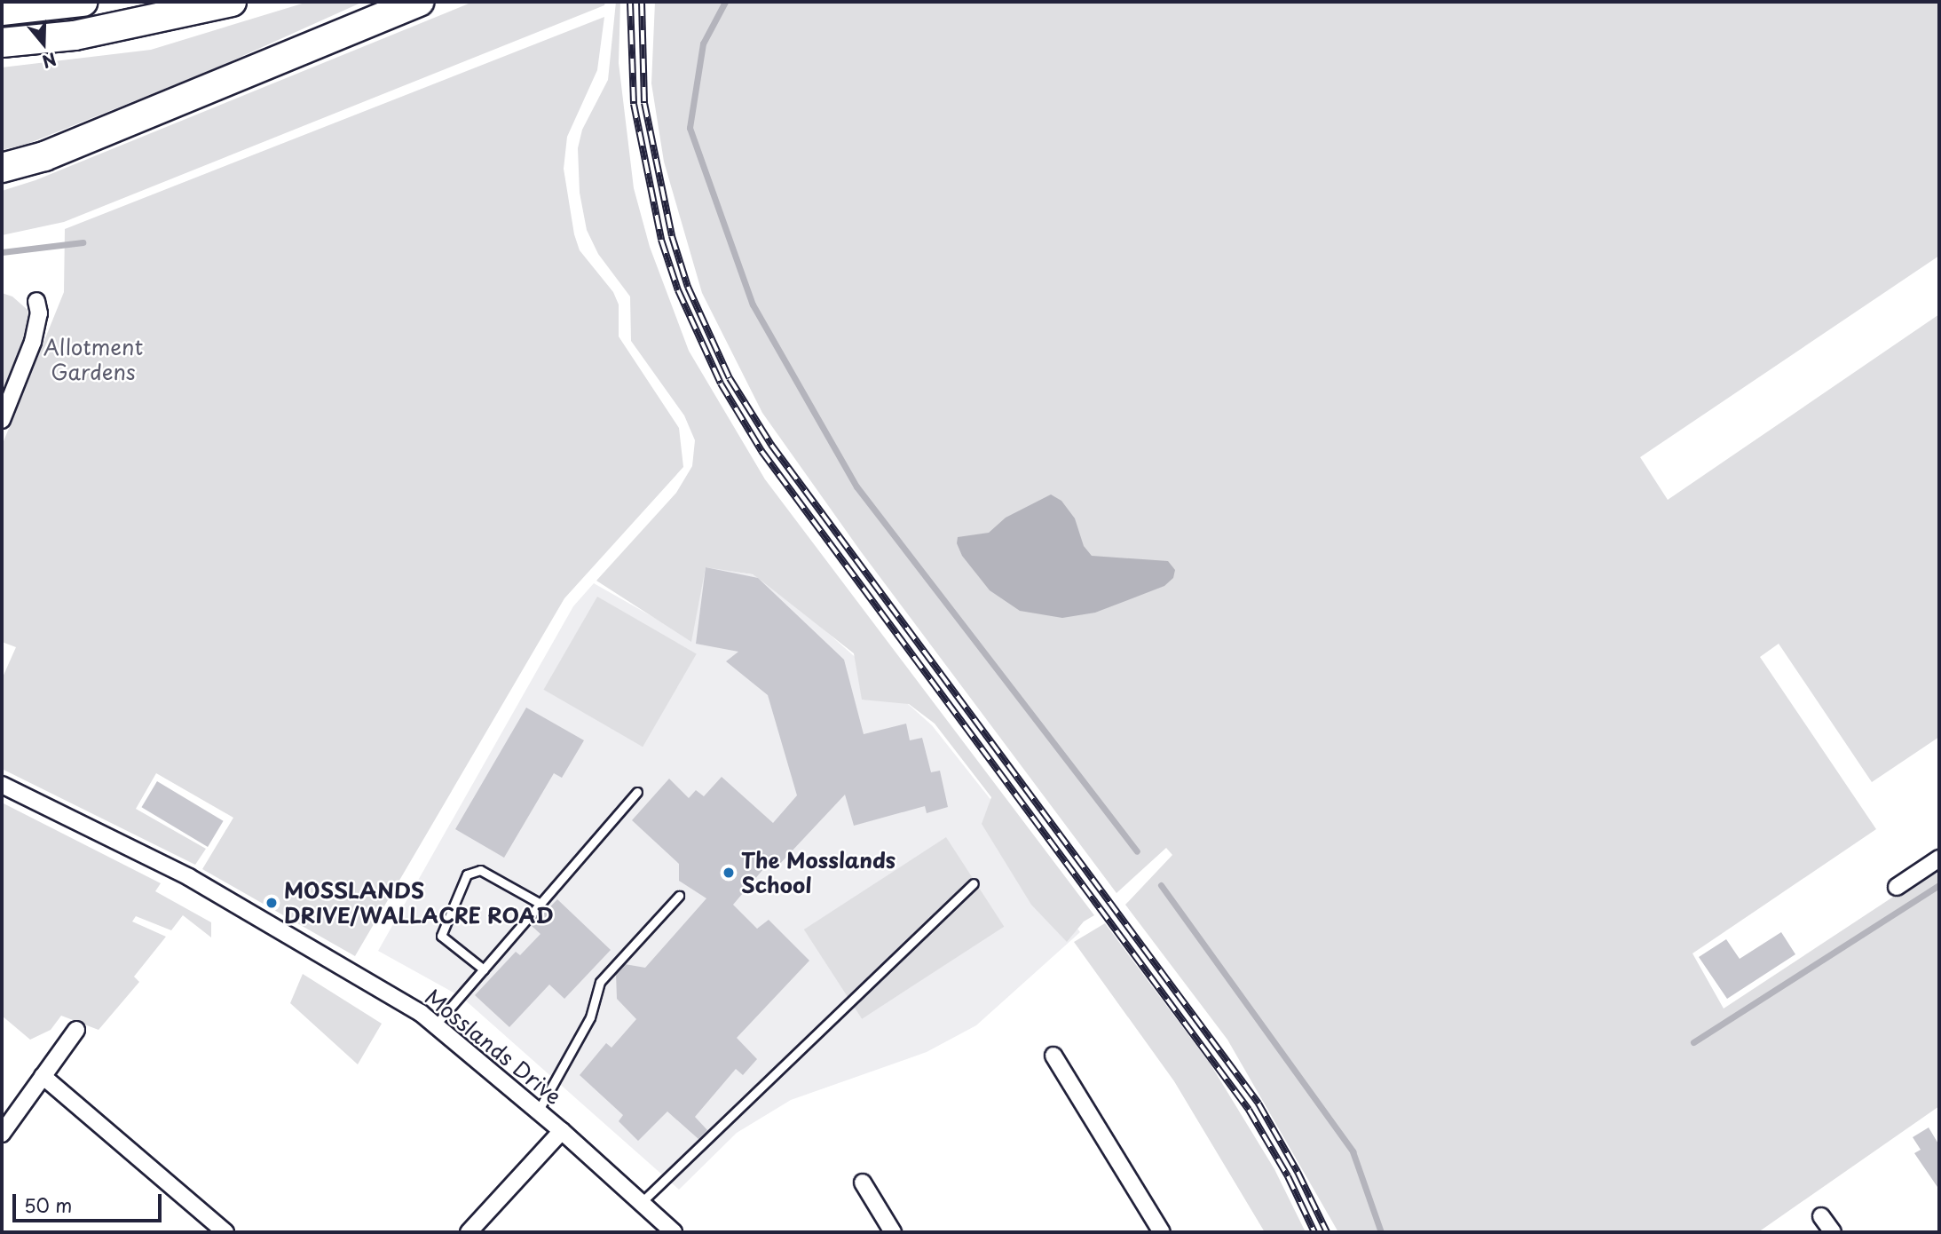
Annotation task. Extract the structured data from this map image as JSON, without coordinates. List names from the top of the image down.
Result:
{
  "streets": {
    "street": ["Mosslands Drive"]
  },
  "parks": ["Allotment Gardens"],
  "places": ["The Mosslands School", "MOSSLANDS DRIVE/WALLACRE ROAD"],
  "scale_bar": "50 m",
  "north": "bottom"
}
